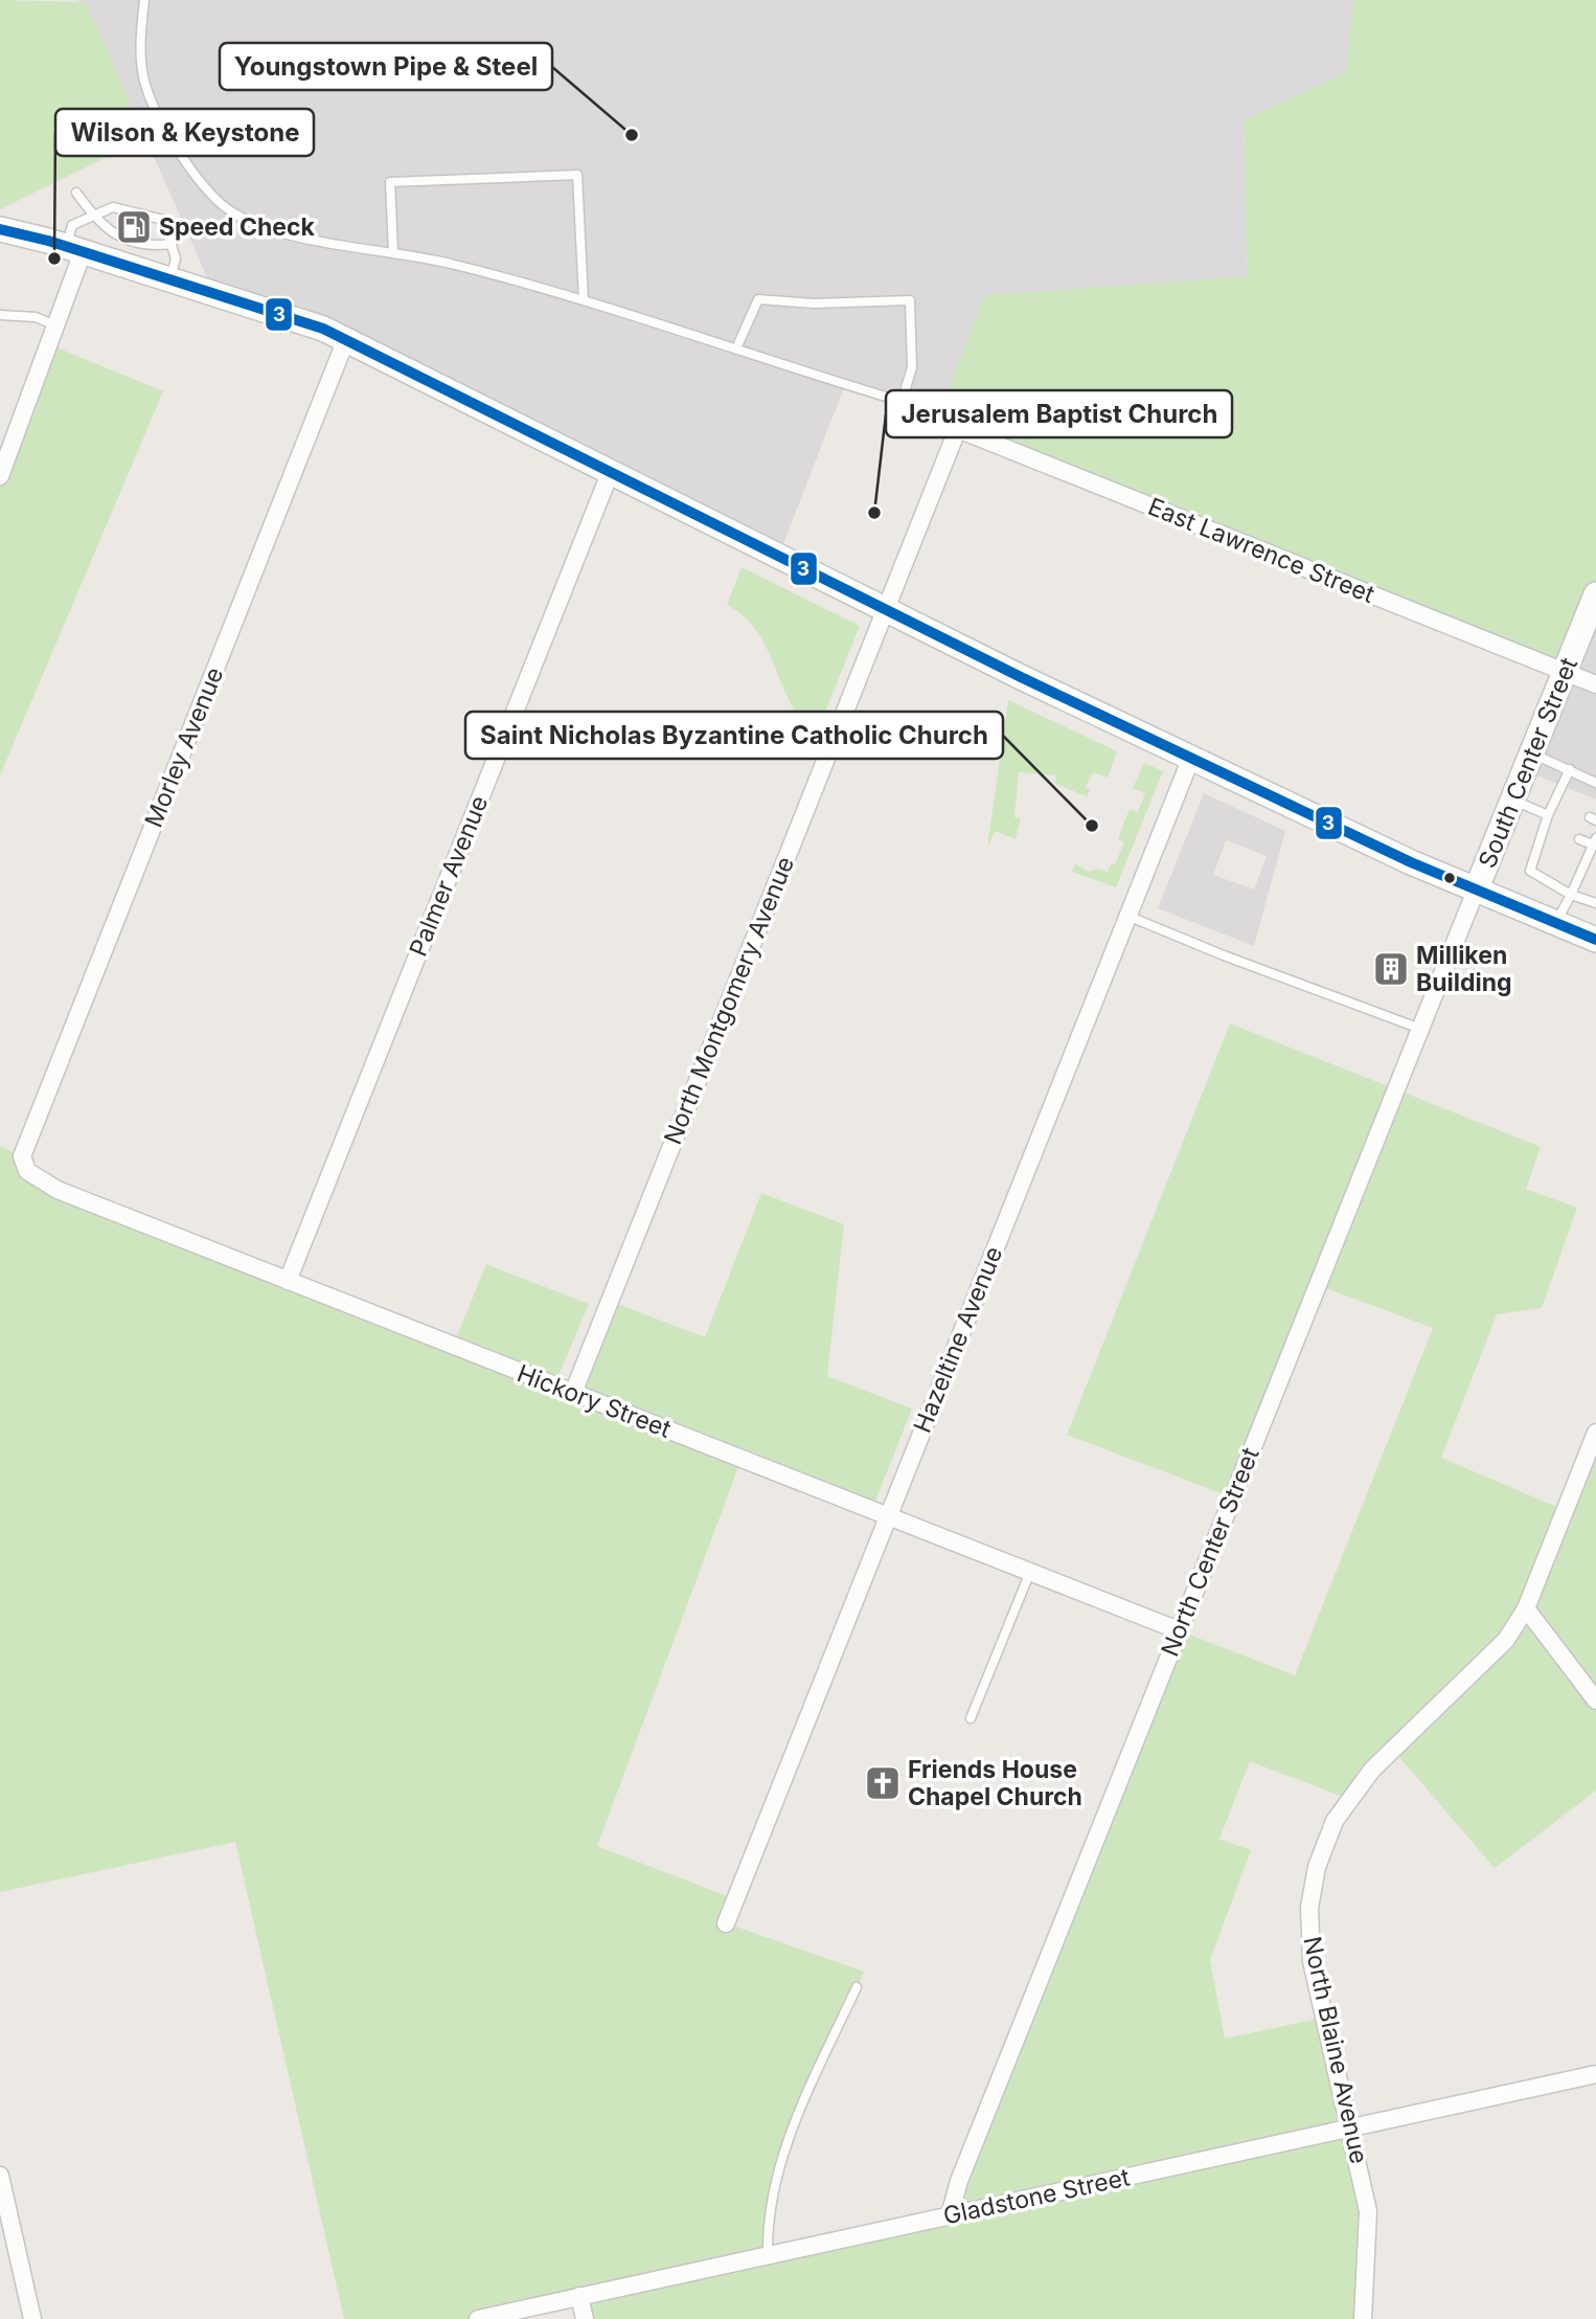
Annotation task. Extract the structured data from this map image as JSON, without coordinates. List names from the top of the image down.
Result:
{
  "streets": {
    "main road": ["South Center Street"],
    "street": [
      "East Lawrence Street",
      "Morley Avenue",
      "Palmer Avenue",
      "North Montgomery Avenue",
      "Hazeltine Avenue",
      "Hickory Street",
      "North Center Street",
      "North Blaine Avenue",
      "Gladstone Street"
    ]
  },
  "crossings": [
    ["East Lawrence Street", "South Center Street"],
    ["East Lawrence Street", "North Montgomery Avenue"],
    ["Morley Avenue", "Hickory Street"],
    ["South Center Street", "North Center Street"],
    ["Palmer Avenue", "Hickory Street"],
    ["North Montgomery Avenue", "Hickory Street"],
    ["Hazeltine Avenue", "Hickory Street"],
    ["Hickory Street", "North Center Street"],
    ["North Center Street", "Gladstone Street"],
    ["North Blaine Avenue", "Gladstone Street"]
  ],
  "places": {
    "other": [
      "Youngstown Pipe & Steel",
      "Wilson & Keystone",
      "Jerusalem Baptist Church",
      "Saint Nicholas Byzantine Catholic Church"
    ],
    "fuel station": ["Speed Check"],
    "building": ["Milliken Building"],
    "church": ["Friends House Chapel Church"]
  },
  "lines": ["transit line 3"]
}
